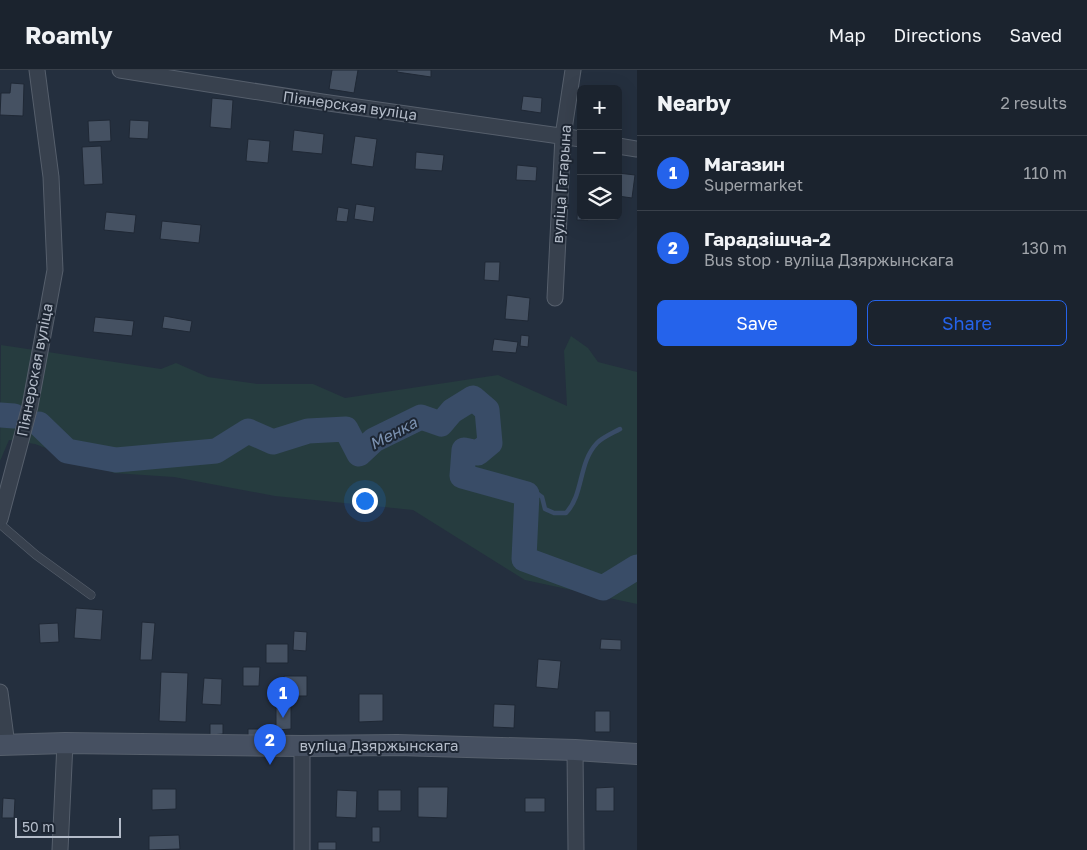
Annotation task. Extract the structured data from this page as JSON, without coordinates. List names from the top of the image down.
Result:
{
  "streets": {
    "street": ["Піянерская вуліца", "вуліца Гагарына", "вуліца Дзяржынскага"]
  },
  "crossings": [
    ["Піянерская вуліца", "вуліца Гагарына"]
  ],
  "water": ["Менка"],
  "scale_bar": "50 m",
  "page": {
    "header": "Roamly",
    "nav": ["Map", "Directions", "Saved"],
    "heading": ["Nearby", "2 results"],
    "map_buttons": ["+", "−"],
    "list": [
      {
        "mark": "1",
        "name": "Магазин",
        "note": "Supermarket",
        "value": "110 m"
      },
      {
        "mark": "2",
        "name": "Гарадзішча-2",
        "note": "Bus stop · вуліца Дзяржынскага",
        "value": "130 m"
      }
    ],
    "buttons": ["Save", "Share"],
    "pins": ["1", "2"],
    "scale": "50 m"
  }
}
